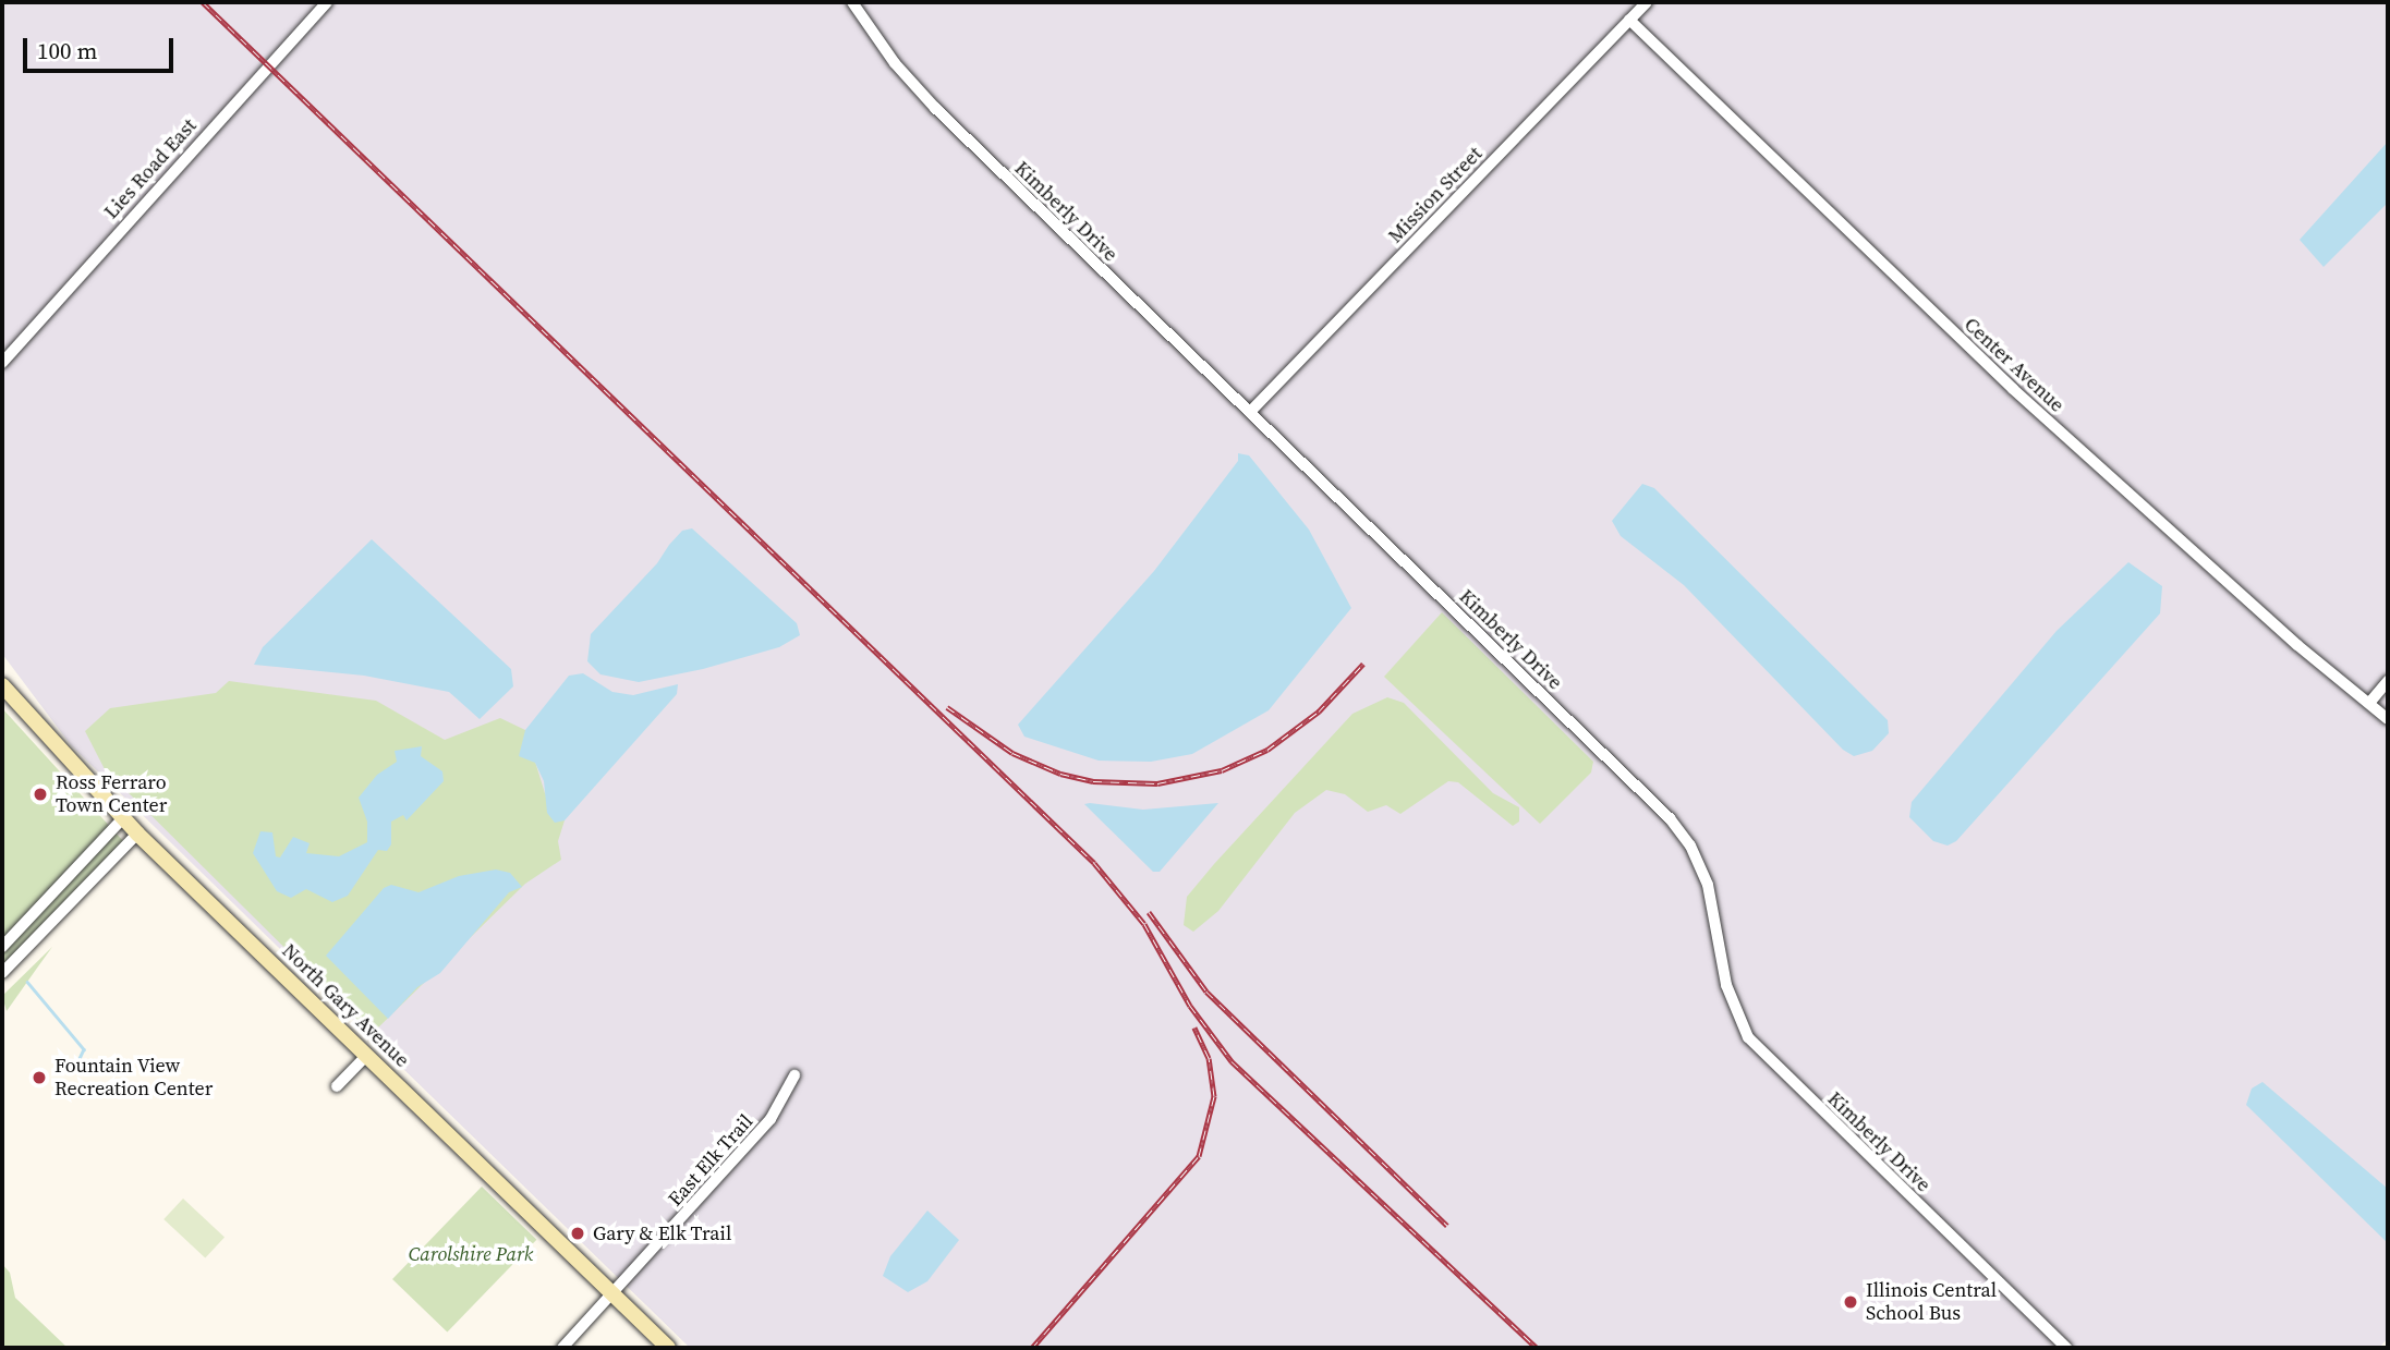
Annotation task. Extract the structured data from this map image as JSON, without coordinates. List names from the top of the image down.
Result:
{
  "streets": {
    "street": [
      "Lies Road East",
      "Mission Street",
      "Kimberly Drive",
      "Center Avenue",
      "North Gary Avenue",
      "East Elk Trail"
    ]
  },
  "crossings": [
    ["Mission Street", "Kimberly Drive"],
    ["Mission Street", "Center Avenue"],
    ["North Gary Avenue", "East Elk Trail"]
  ],
  "parks": ["Carolshire Park"],
  "places": [
    "Ross Ferraro Town Center",
    "Fountain View Recreation Center",
    "Gary & Elk Trail",
    "Illinois Central School Bus"
  ],
  "scale_bar": "100 m"
}
